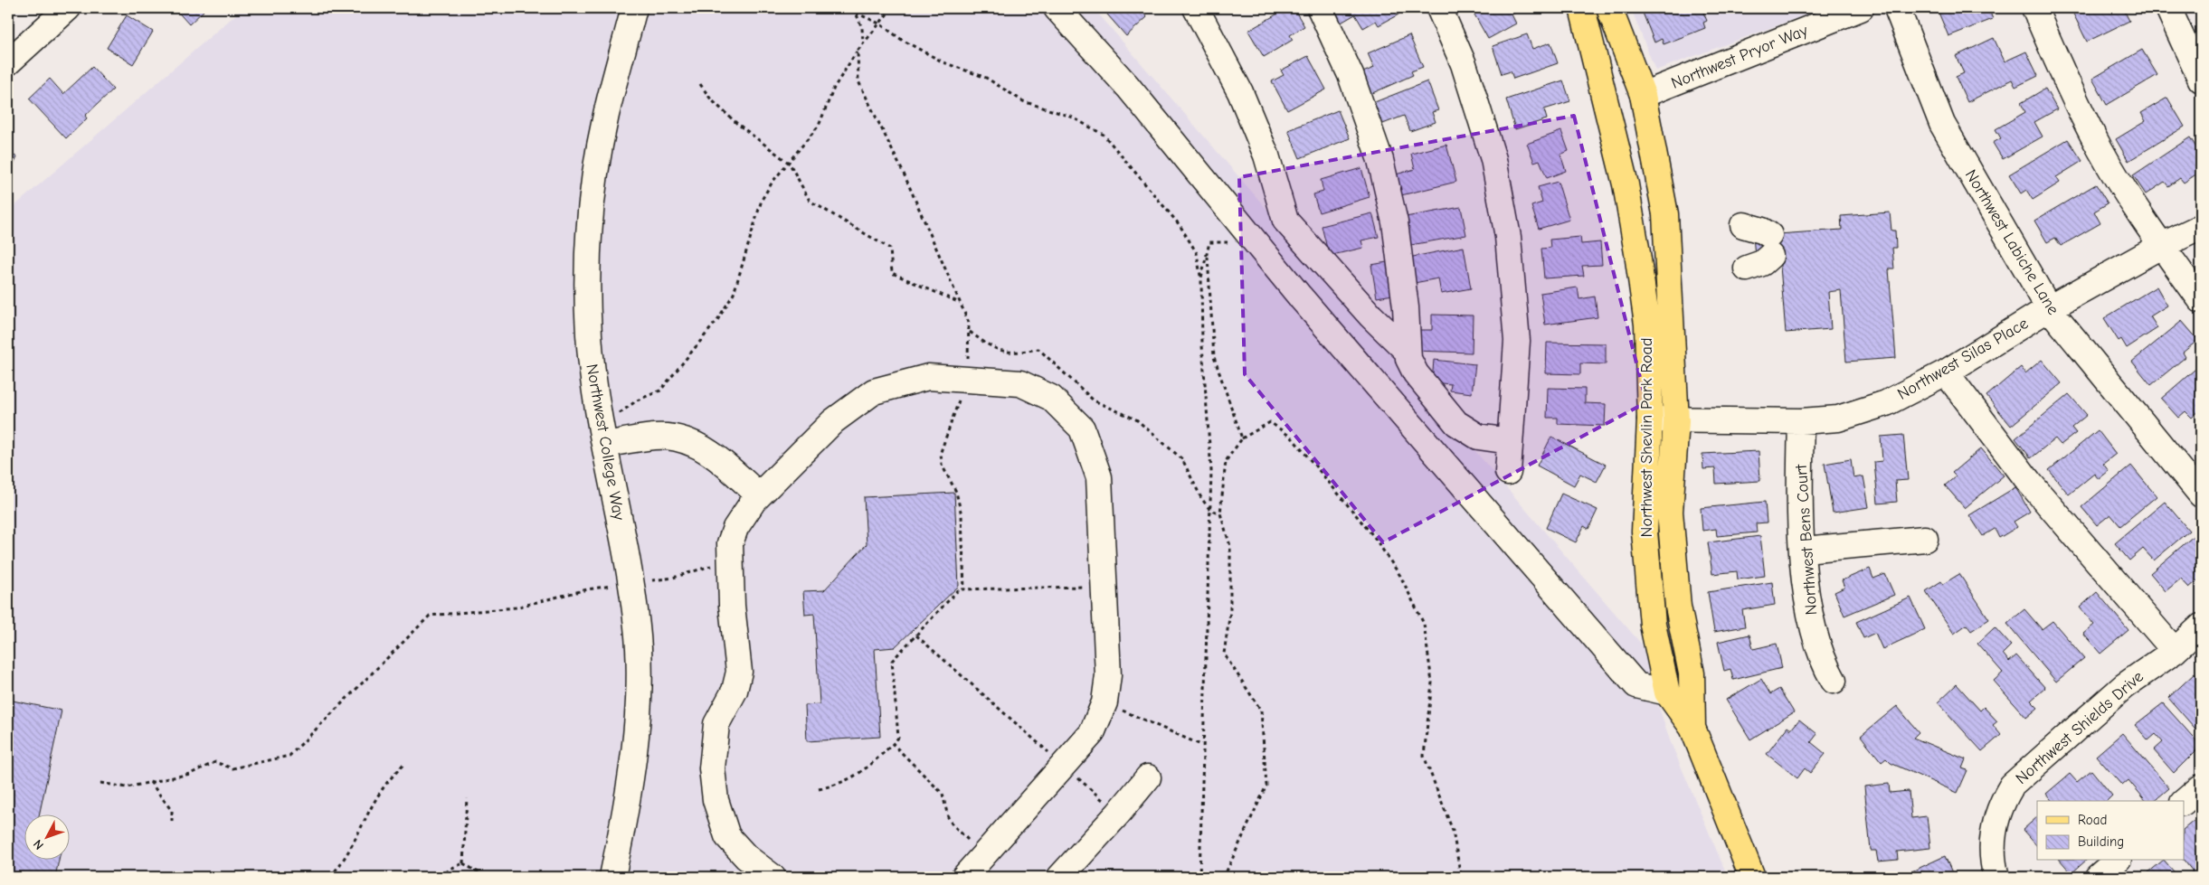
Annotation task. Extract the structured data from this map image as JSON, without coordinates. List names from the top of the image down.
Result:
{
  "streets": {
    "main road": ["Northwest Shevlin Park Road"],
    "street": [
      "Northwest Pryor Way",
      "Northwest Labiche Lane",
      "Northwest Silas Place",
      "Northwest College Way",
      "Northwest Bens Court",
      "Northwest Shields Drive"
    ]
  },
  "crossings": [
    ["Northwest Pryor Way", "Northwest Shevlin Park Road"],
    ["Northwest Labiche Lane", "Northwest Silas Place"],
    ["Northwest Silas Place", "Northwest Shevlin Park Road"],
    ["Northwest Silas Place", "Northwest Bens Court"]
  ],
  "legend": ["Road", "Building"],
  "north": "bottom left"
}
